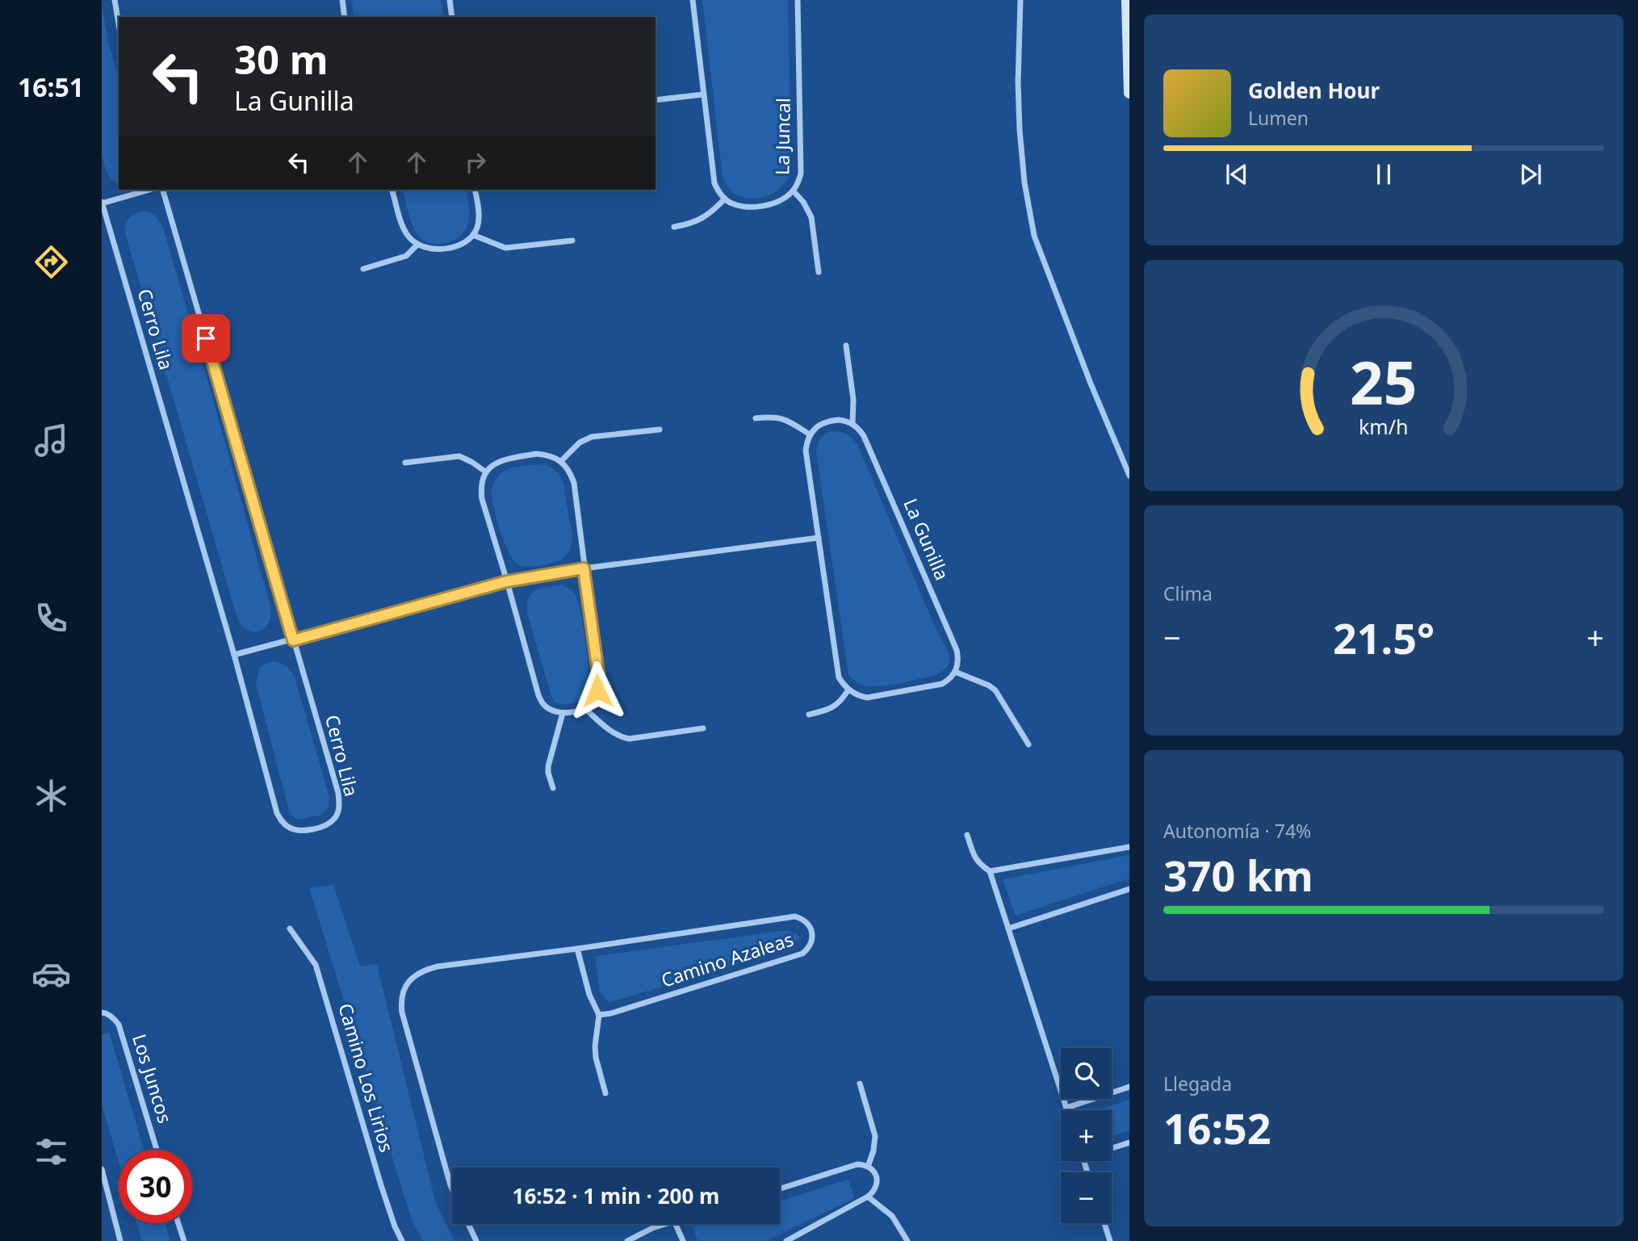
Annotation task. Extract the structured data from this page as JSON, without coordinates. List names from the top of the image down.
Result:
{
  "streets": {
    "street": [
      "La Juncal",
      "Cerro Lila",
      "La Gunilla",
      "Camino Azaleas",
      "Camino Los Lirios",
      "Los Juncos"
    ]
  },
  "page": {
    "tabs": "16:51",
    "turn": ["30 m", "La Gunilla"],
    "song": ["Golden Hour", "Lumen"],
    "tile": [
      "Clima",
      ["Autonomía · 74%", "370 km"],
      ["Llegada", "16:52"]
    ],
    "heat": ["−", "21.5°", "+"],
    "map_buttons": ["+", "−"],
    "limit": "30",
    "trip": "16:52 · 1 min · 200 m",
    "gauge": ["25", "km/h"]
  }
}
